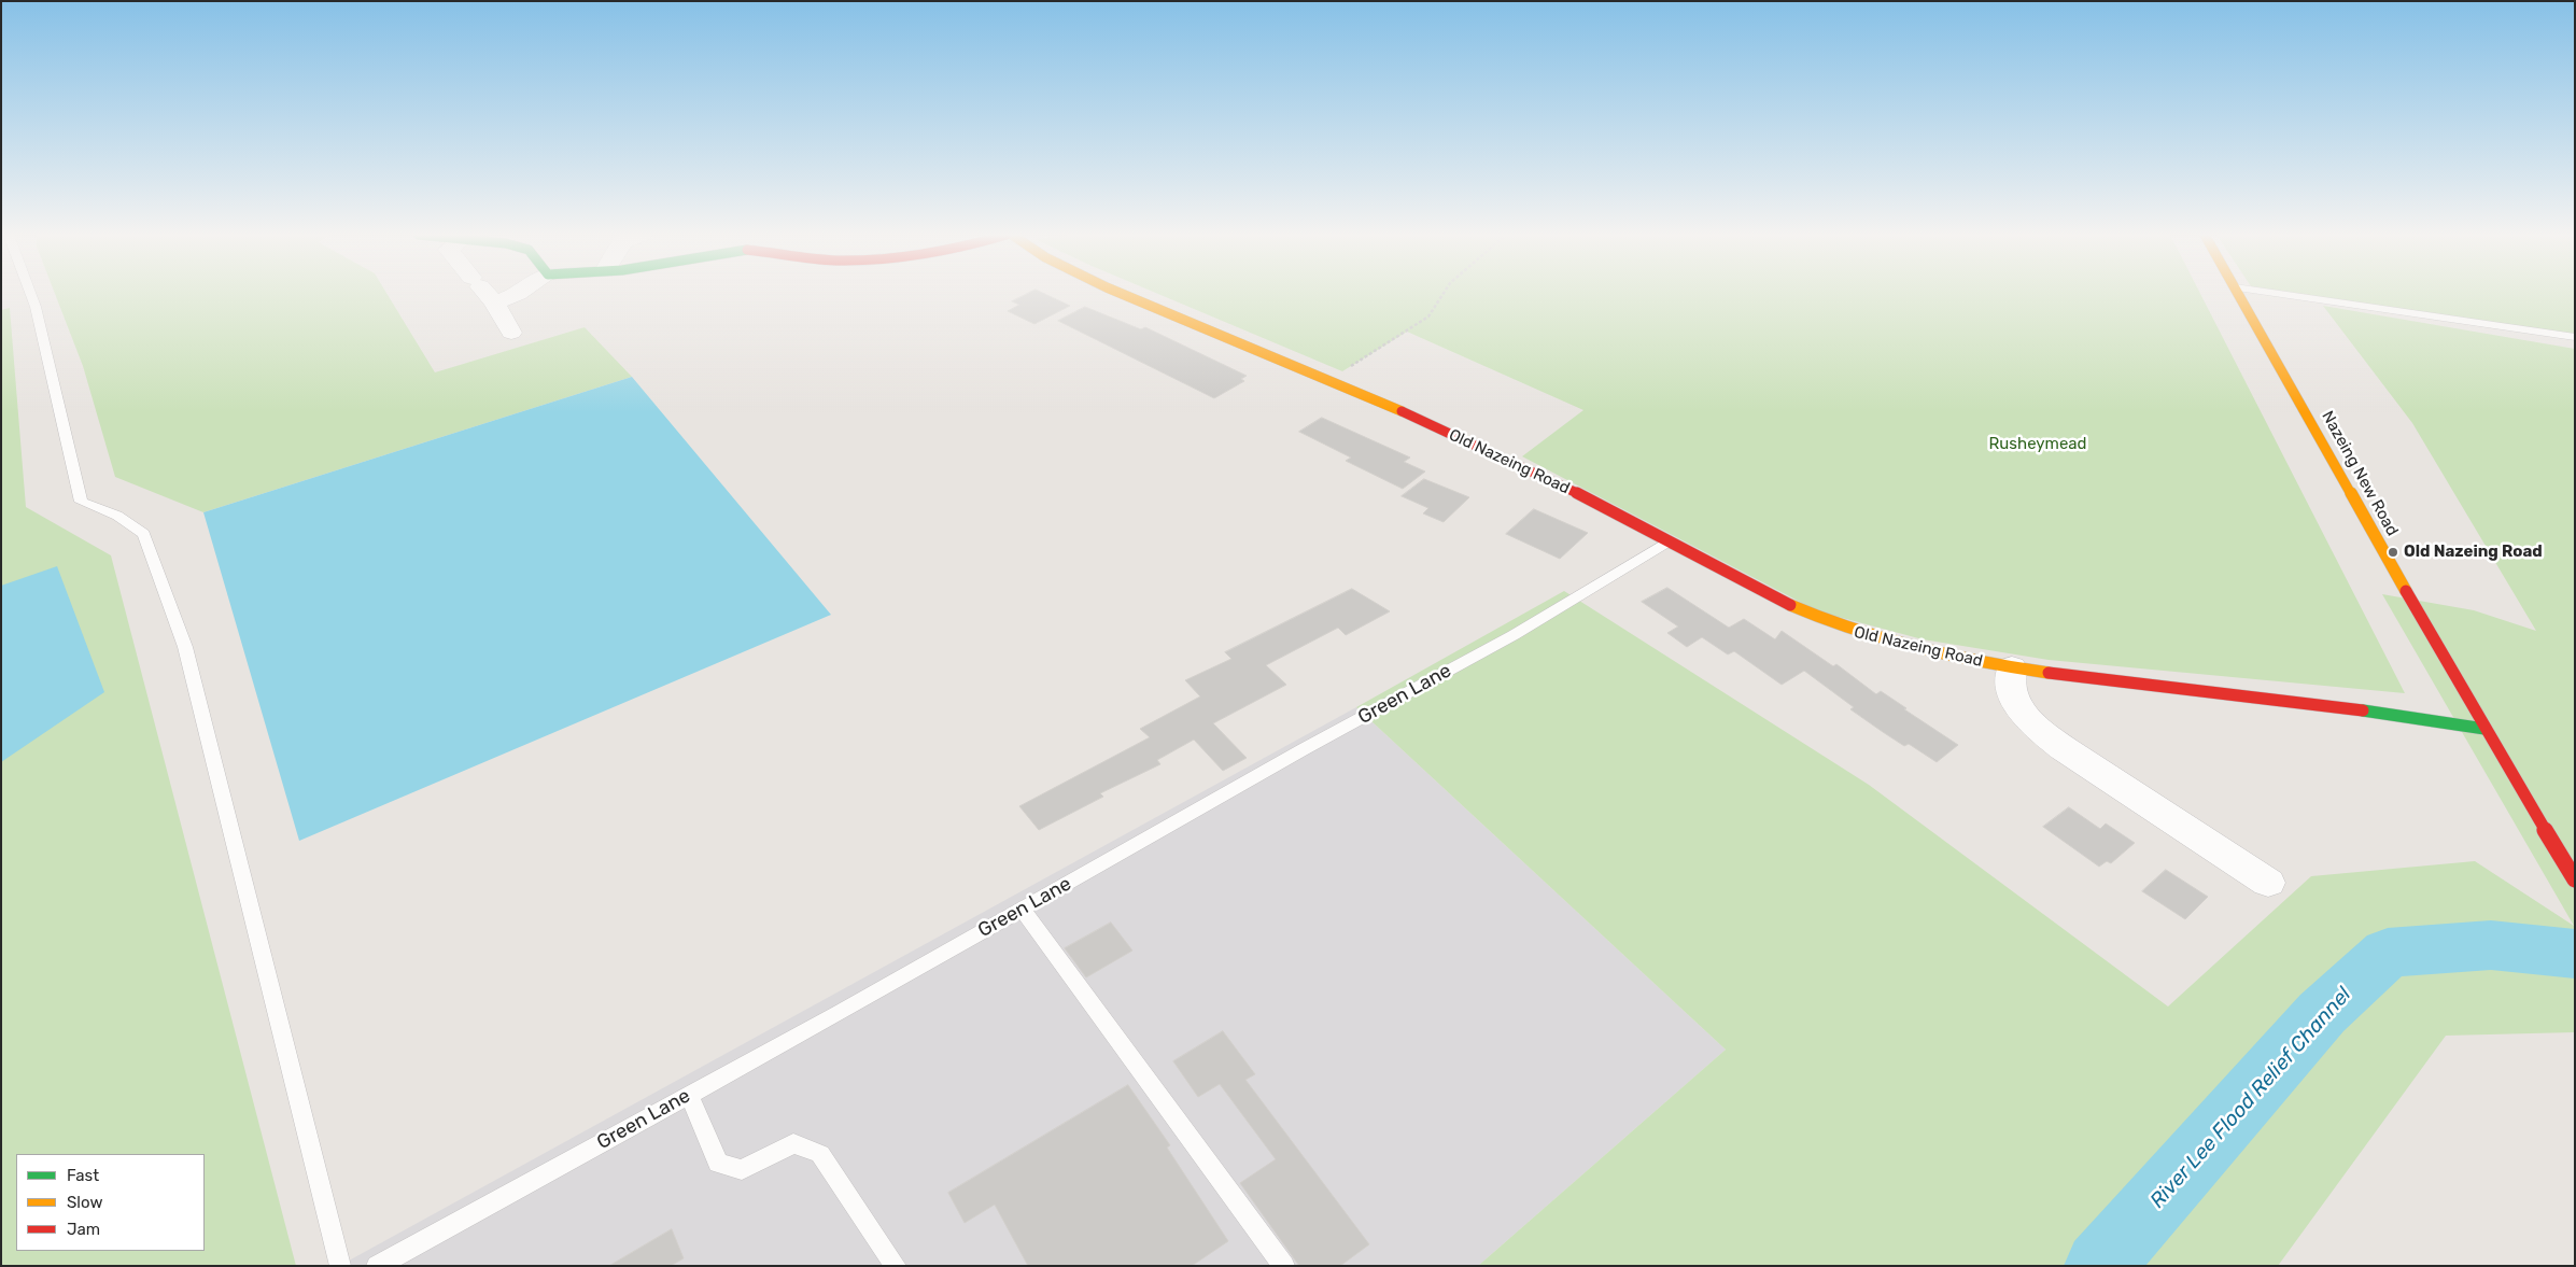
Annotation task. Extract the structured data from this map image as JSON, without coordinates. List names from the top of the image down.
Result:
{
  "streets": {
    "street": ["Old Nazeing Road", "Nazeing New Road"],
    "lane": ["Green Lane"]
  },
  "crossings": [
    ["Old Nazeing Road", "Nazeing New Road"],
    ["Old Nazeing Road", "Green Lane"]
  ],
  "water": ["River Lee Flood Relief Channel"],
  "parks": ["Rusheymead"],
  "places": ["Old Nazeing Road"],
  "legend": ["Fast", "Slow", "Jam"]
}
